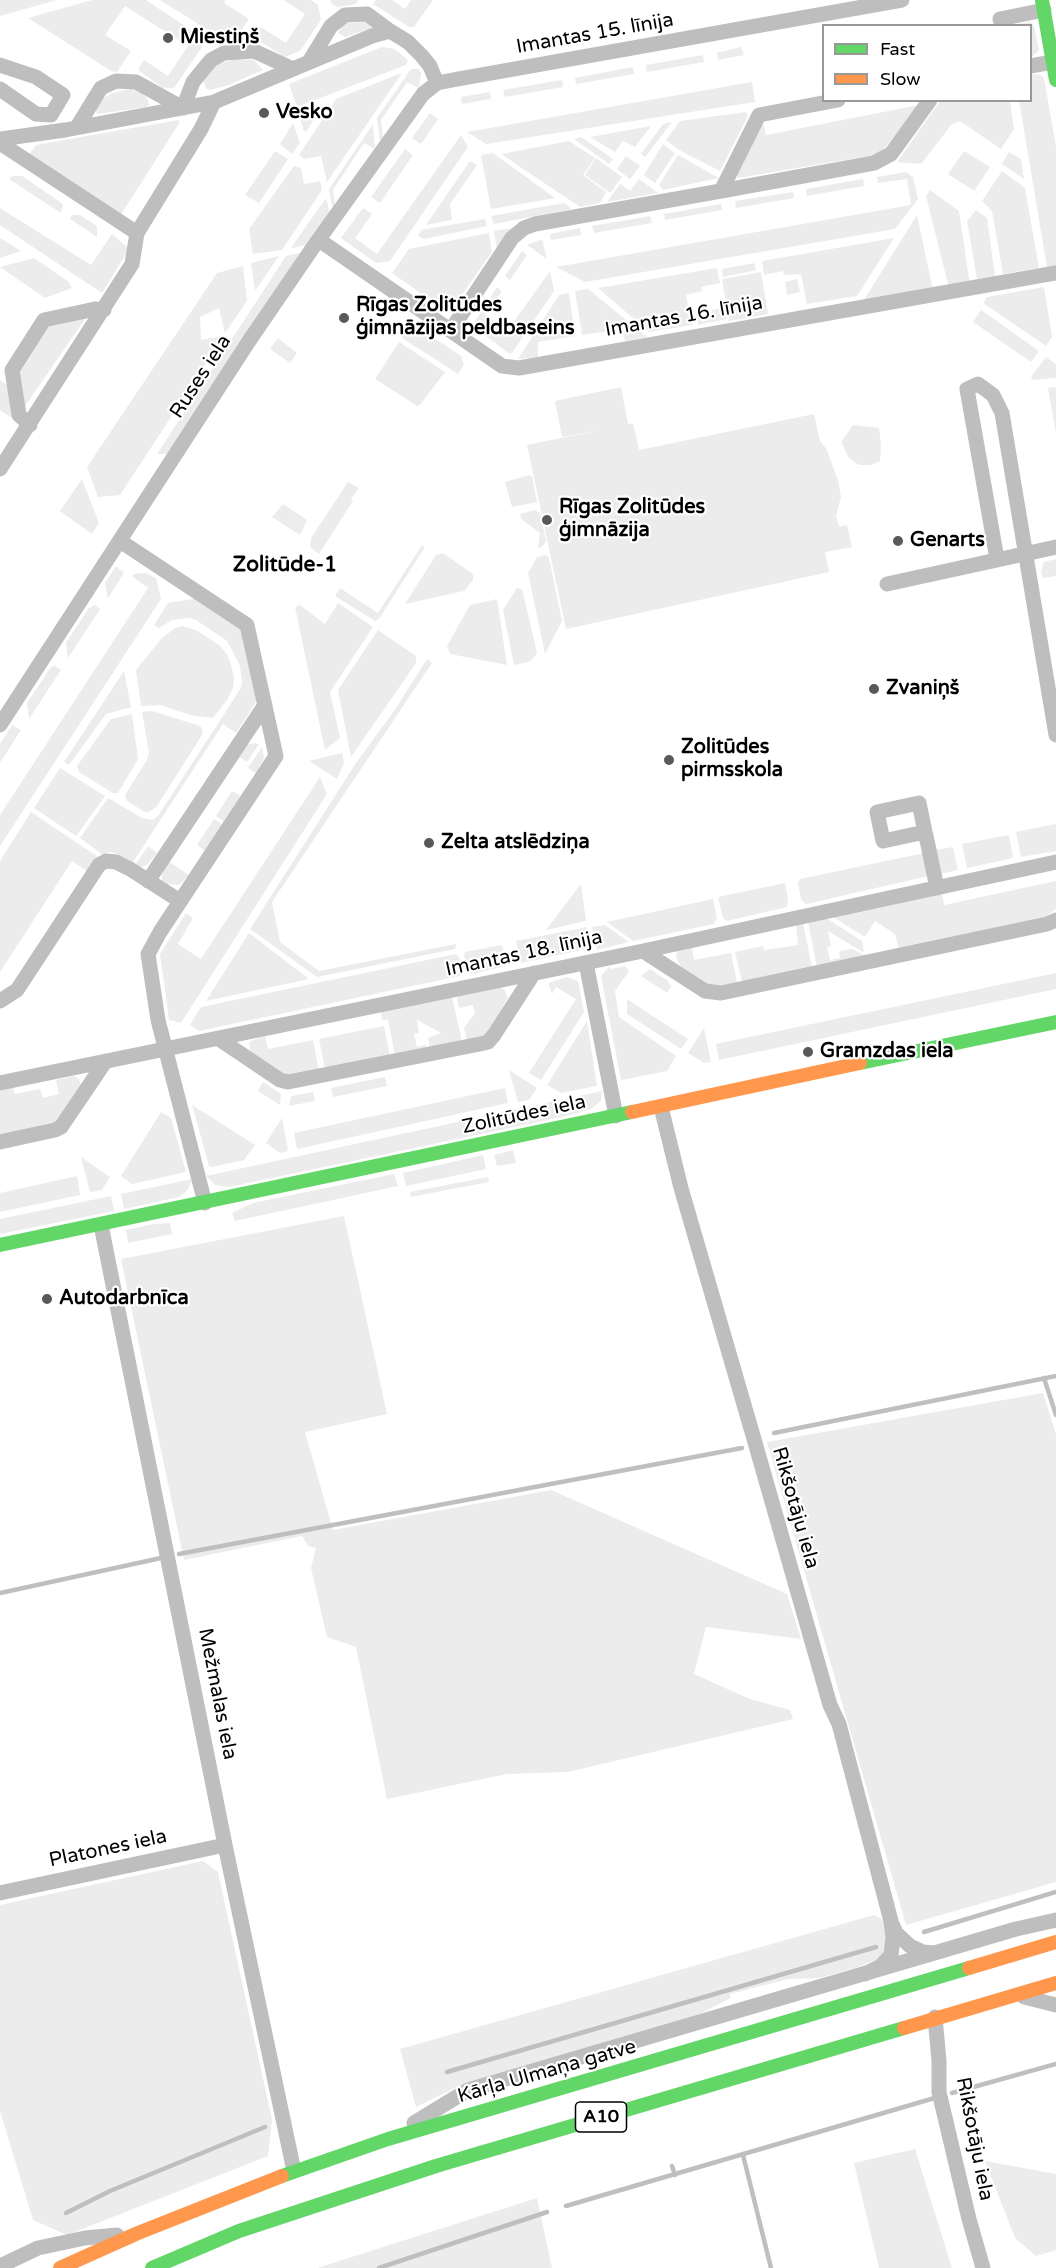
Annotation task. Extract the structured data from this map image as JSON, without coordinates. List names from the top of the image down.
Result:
{
  "streets": {
    "main road": ["Zolitūdes iela", "Kārļa Ulmaņa gatve", "A10"],
    "street": [
      "Imantas 15. līnija",
      "Imantas 16. līnija",
      "Ruses iela",
      "Imantas 18. līnija",
      "Rikšotāju iela",
      "Mežmalas iela",
      "Platones iela"
    ]
  },
  "crossings": [
    ["Imantas 15. līnija", "Ruses iela"],
    ["Imantas 16. līnija", "Ruses iela"],
    ["Zolitūdes iela", "Rikšotāju iela"],
    ["Zolitūdes iela", "Mežmalas iela"],
    ["Rikšotāju iela", "A10"],
    ["Mežmalas iela", "Platones iela"],
    ["Mežmalas iela", "Kārļa Ulmaņa gatve"]
  ],
  "districts": ["Zolitūde-1"],
  "places": [
    "Miestiņš",
    "Vesko",
    "Rīgas Zolitūdes ģimnāzijas peldbaseins",
    "Rīgas Zolitūdes ģimnāzija",
    "Genarts",
    "Zvaniņš",
    "Zolitūdes pirmsskola",
    "Zelta atslēdziņa",
    "Gramzdas iela",
    "Autodarbnīca"
  ],
  "legend": ["Fast", "Slow"]
}
